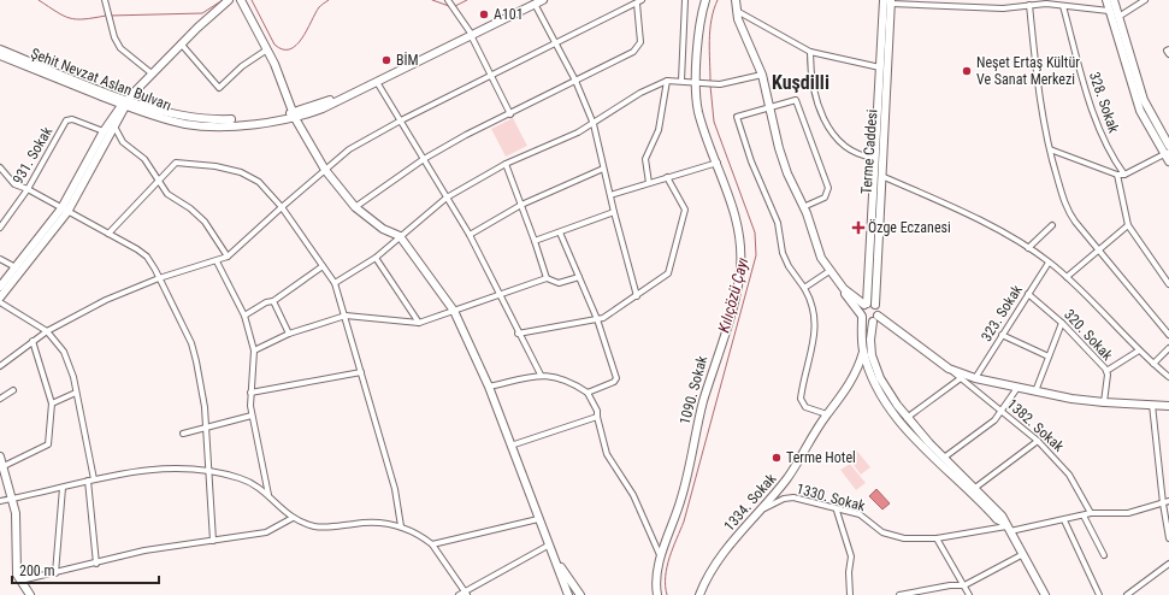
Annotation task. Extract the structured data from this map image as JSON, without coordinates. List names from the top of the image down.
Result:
{
  "streets": {
    "street": [
      "Şehit Nevzat Aslan Bulvarı",
      "328. Sokak",
      "Terme Caddesi",
      "931. Sokak",
      "323. Sokak",
      "320. Sokak",
      "1090. Sokak",
      "1382. Sokak",
      "1330. Sokak",
      "1334. Sokak"
    ]
  },
  "crossings": [
    ["323. Sokak", "320. Sokak"],
    ["1382. Sokak", "1330. Sokak"],
    ["1330. Sokak", "1334. Sokak"]
  ],
  "districts": ["Kuşdilli"],
  "water": ["Kılıçözü Çayı"],
  "places": {
    "other": [
      "A101",
      "BİM",
      "Neşet Ertaş Kültür Ve Sanat Merkezi",
      "Terme Hotel"
    ],
    "health": ["Özge Eczanesi"]
  },
  "scale_bar": "200 m"
}
